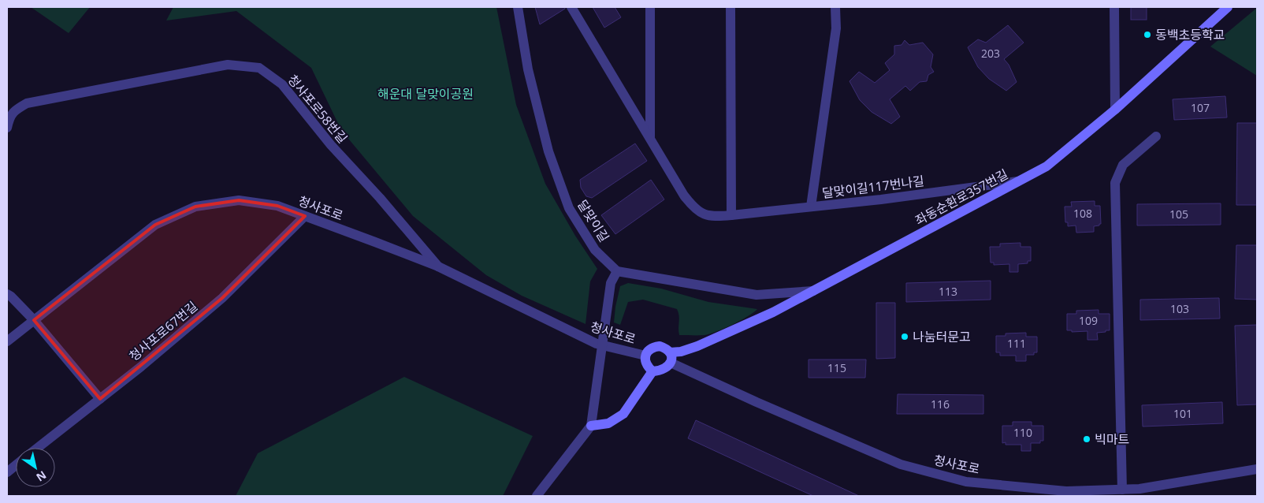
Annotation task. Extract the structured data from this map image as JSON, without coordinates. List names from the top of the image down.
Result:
{
  "streets": {
    "main road": ["좌동순환로357번길"],
    "street": [
      "청사포로58번길",
      "달맞이길117번나길",
      "청사포로",
      "달맞이길",
      "청사포로67번길"
    ]
  },
  "crossings": [
    ["청사포로58번길", "청사포로"],
    ["달맞이길117번나길", "좌동순환로357번길"],
    ["좌동순환로357번길", "청사포로"],
    ["청사포로", "청사포로67번길"]
  ],
  "parks": ["해운대 달맞이공원"],
  "places": ["동백초등학교", "나눔터문고", "빅마트"],
  "house_numbers": [
    "203",
    "107",
    "108",
    "105",
    "113",
    "103",
    "109",
    "111",
    "115",
    "116",
    "101",
    "110"
  ],
  "north": "bottom right"
}
